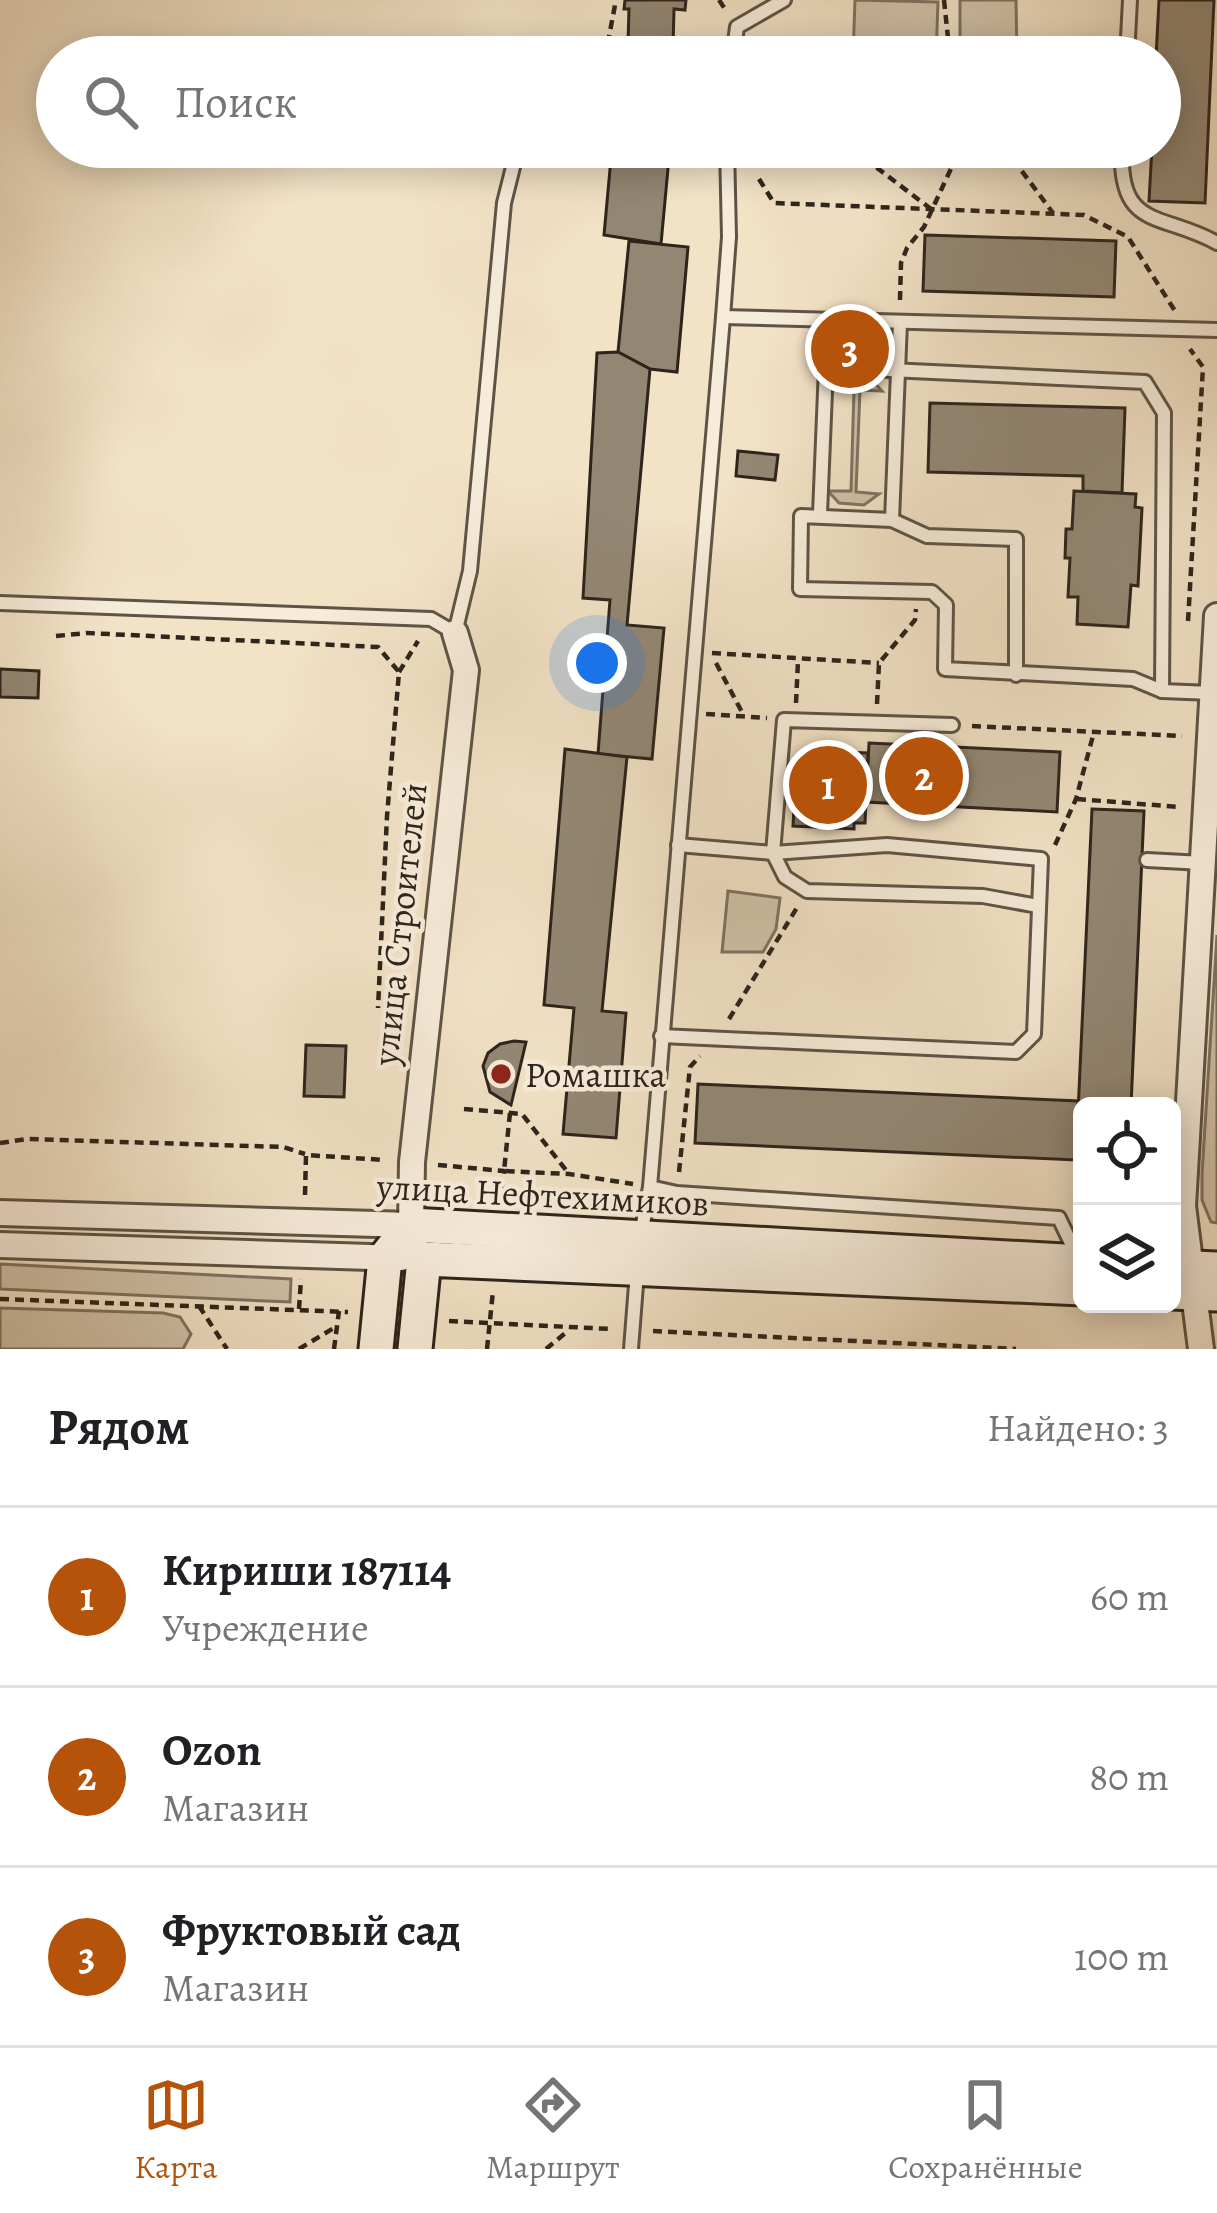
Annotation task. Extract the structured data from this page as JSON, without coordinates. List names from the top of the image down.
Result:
{
  "streets": {
    "street": ["улица Строителей", "улица Нефтехимиков"]
  },
  "crossings": [
    ["улица Строителей", "улица Нефтехимиков"]
  ],
  "places": ["Ромашка"],
  "page": {
    "search": "Поиск",
    "pins": ["3", "2", "1"],
    "heading": ["Рядом", "Найдено: 3"],
    "list": [
      {
        "mark": "1",
        "name": "Кириши 187114",
        "note": "Учреждение",
        "value": "60 m"
      },
      {
        "mark": "2",
        "name": "Ozon",
        "note": "Магазин",
        "value": "80 m"
      },
      {
        "mark": "3",
        "name": "Фруктовый сад",
        "note": "Магазин",
        "value": "100 m"
      }
    ],
    "nav": ["Карта", "Маршрут", "Сохранённые"]
  }
}
